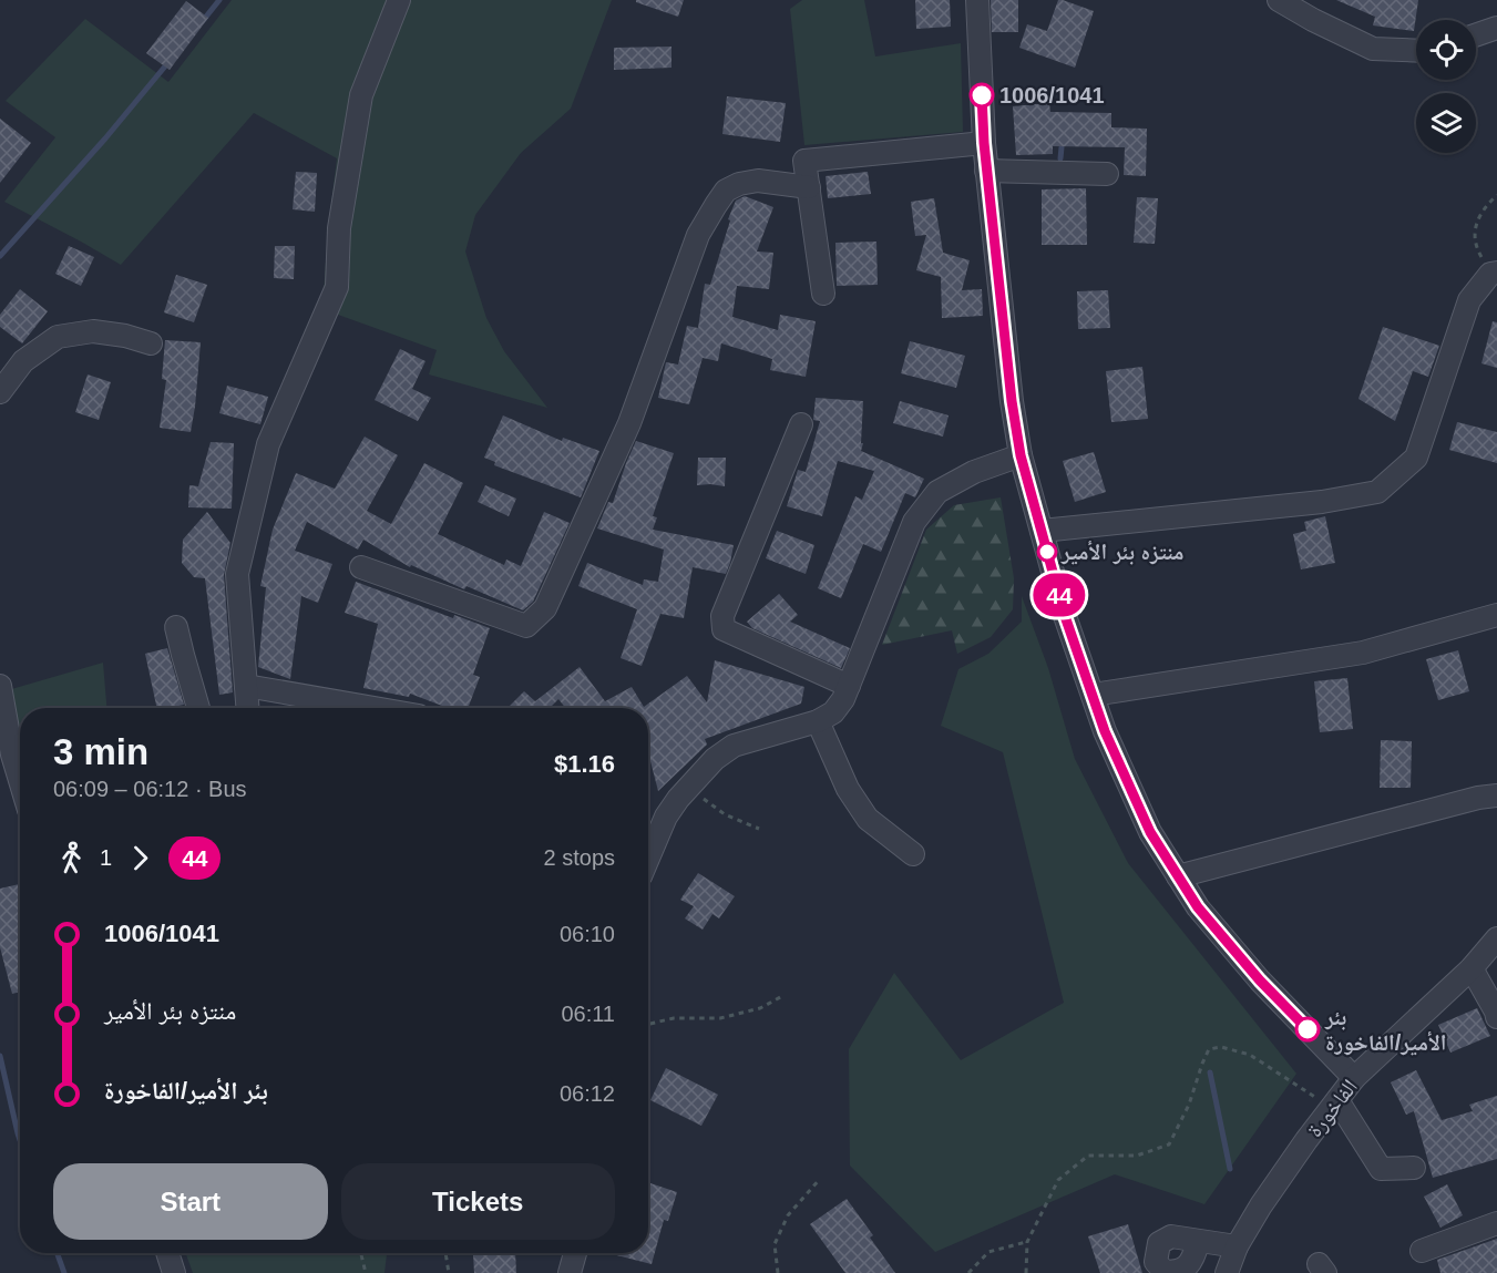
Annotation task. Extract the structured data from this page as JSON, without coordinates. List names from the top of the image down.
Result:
{
  "streets": {
    "street": ["الفاخورة"]
  },
  "places": ["1006/1041", "منتزه بئر الأمير", "بئر الأمير/الفاخورة"],
  "lines": ["bus line 44"],
  "page": {
    "on_map": "44",
    "heading": ["3 min", "06:09 – 06:12 · Bus", "$1.16"],
    "legs": ["1", "44", "2 stops"],
    "list": [
      {
        "name": "1006/1041",
        "value": "06:10"
      },
      {
        "name": "منتزه بئر الأمير",
        "value": "06:11"
      },
      {
        "name": "بئر الأمير/الفاخورة",
        "value": "06:12"
      }
    ],
    "buttons": ["Start", "Tickets"]
  }
}
